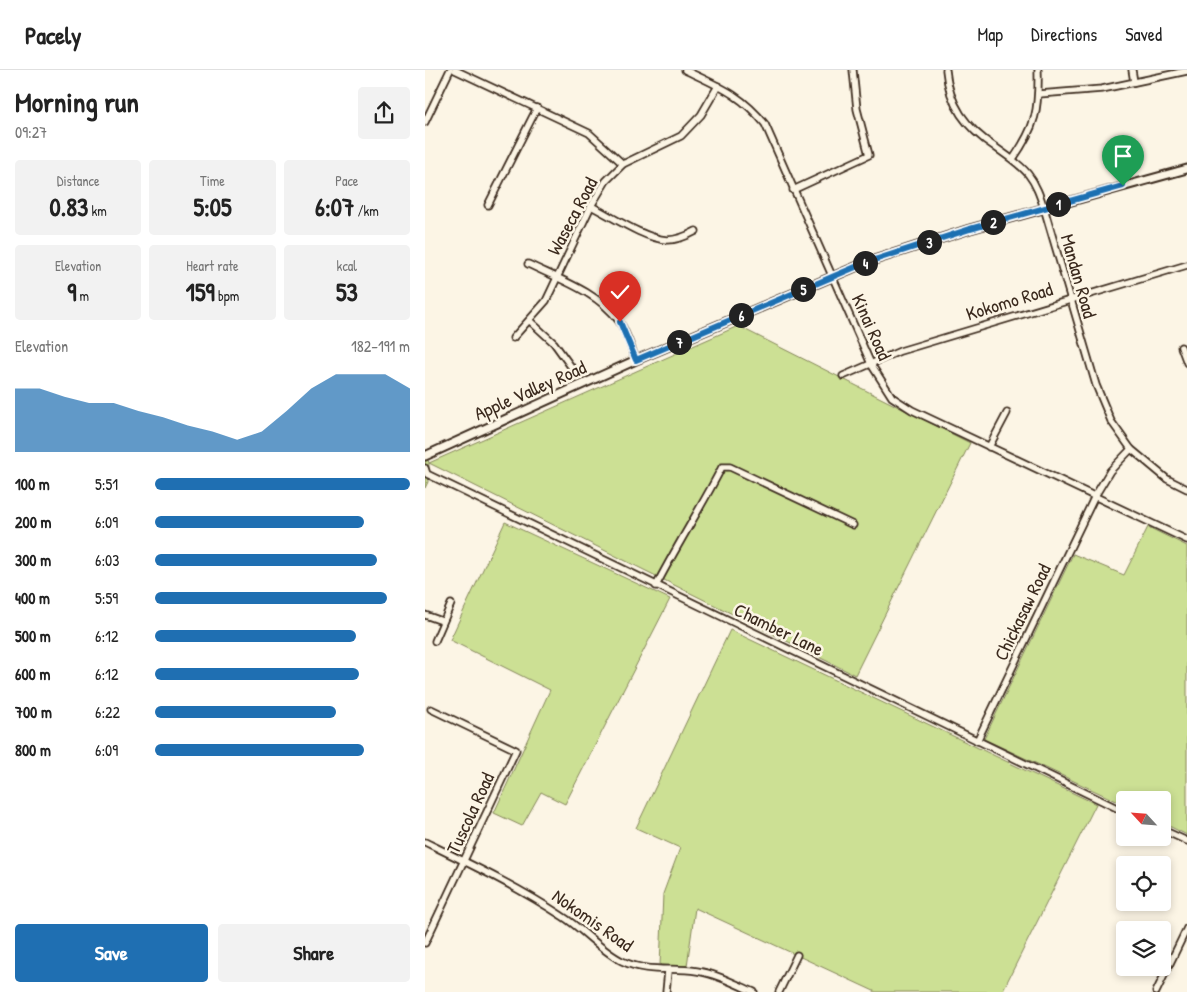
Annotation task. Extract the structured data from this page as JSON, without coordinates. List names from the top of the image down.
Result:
{
  "streets": {
    "main road": ["Apple Valley Road"],
    "street": [
      "Waseca Road",
      "Mandan Road",
      "Kokomo Road",
      "Kinai Road",
      "Chickasaw Road",
      "Chamber Lane",
      "Tuscola Road",
      "Nokomis Road"
    ]
  },
  "crossings": [
    ["Waseca Road", "Kinai Road"],
    ["Mandan Road", "Kokomo Road"],
    ["Mandan Road", "Apple Valley Road"],
    ["Kokomo Road", "Kinai Road"],
    ["Kinai Road", "Apple Valley Road"],
    ["Kinai Road", "Chickasaw Road"],
    ["Chickasaw Road", "Chamber Lane"],
    ["Tuscola Road", "Nokomis Road"]
  ],
  "north": "top left",
  "page": {
    "header": "Pacely",
    "nav": ["Map", "Directions", "Saved"],
    "heading": ["Morning run", "09:27"],
    "stats": [
      ["Distance", "0.83 km"],
      ["Time", "5:05"],
      ["Pace", "6:07 /km"],
      ["Elevation", "9 m"],
      ["Heart rate", "159 bpm"],
      ["kcal", "53"]
    ],
    "pins": [
      "1",
      "2",
      "3",
      "4",
      "5",
      "6",
      "7"
    ],
    "chart": ["Elevation", "182–191 m"],
    "list": [
      {
        "name": "100 m",
        "note": "5:51"
      },
      {
        "name": "200 m",
        "note": "6:09"
      },
      {
        "name": "300 m",
        "note": "6:03"
      },
      {
        "name": "400 m",
        "note": "5:59"
      },
      {
        "name": "500 m",
        "note": "6:12"
      },
      {
        "name": "600 m",
        "note": "6:12"
      },
      {
        "name": "700 m",
        "note": "6:22"
      },
      {
        "name": "800 m",
        "note": "6:09"
      }
    ],
    "buttons": ["Save", "Share"]
  }
}
